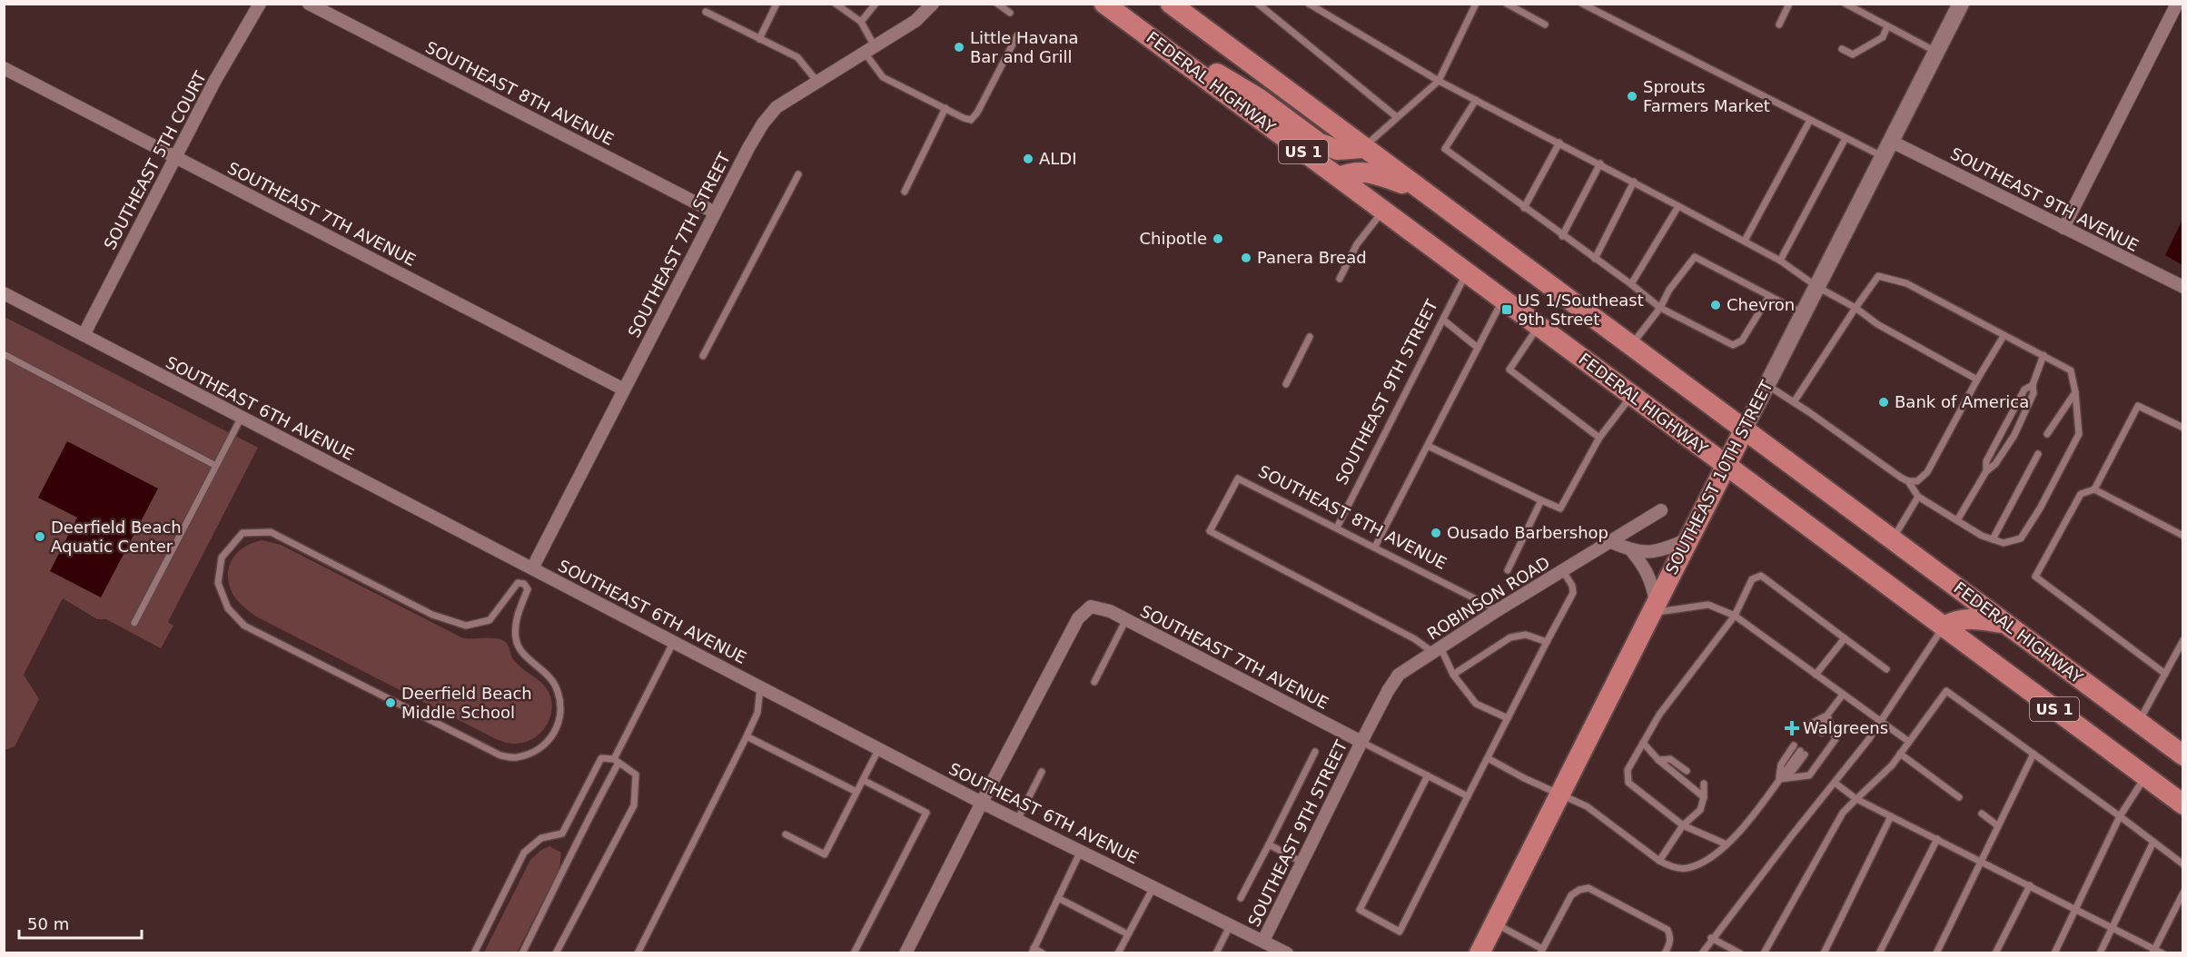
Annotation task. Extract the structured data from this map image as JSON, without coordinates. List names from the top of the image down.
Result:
{
  "streets": {
    "main road": ["FEDERAL HIGHWAY", "US 1", "SOUTHEAST 10TH STREET"],
    "street": [
      "SOUTHEAST 8TH AVENUE",
      "SOUTHEAST 5TH COURT",
      "SOUTHEAST 9TH AVENUE",
      "SOUTHEAST 7TH AVENUE",
      "SOUTHEAST 7TH STREET",
      "SOUTHEAST 9TH STREET",
      "SOUTHEAST 6TH AVENUE",
      "ROBINSON ROAD"
    ]
  },
  "crossings": [
    ["FEDERAL HIGHWAY", "SOUTHEAST 9TH STREET"],
    ["FEDERAL HIGHWAY", "SOUTHEAST 10TH STREET"],
    ["SOUTHEAST 8TH AVENUE", "SOUTHEAST 7TH STREET"],
    ["SOUTHEAST 8TH AVENUE", "SOUTHEAST 9TH STREET"],
    ["SOUTHEAST 8TH AVENUE", "ROBINSON ROAD"],
    ["SOUTHEAST 5TH COURT", "SOUTHEAST 7TH AVENUE"],
    ["SOUTHEAST 5TH COURT", "SOUTHEAST 6TH AVENUE"],
    ["SOUTHEAST 9TH AVENUE", "SOUTHEAST 10TH STREET"],
    ["SOUTHEAST 7TH AVENUE", "SOUTHEAST 7TH STREET"],
    ["SOUTHEAST 7TH AVENUE", "SOUTHEAST 9TH STREET"],
    ["SOUTHEAST 7TH AVENUE", "SOUTHEAST 6TH AVENUE"],
    ["SOUTHEAST 7TH AVENUE", "ROBINSON ROAD"],
    ["SOUTHEAST 7TH STREET", "SOUTHEAST 6TH AVENUE"],
    ["SOUTHEAST 9TH STREET", "SOUTHEAST 6TH AVENUE"],
    ["SOUTHEAST 9TH STREET", "ROBINSON ROAD"]
  ],
  "places": {
    "other": [
      "Little Havana Bar and Grill",
      "Sprouts Farmers Market",
      "ALDI",
      "Chipotle",
      "Panera Bread",
      "Chevron",
      "Bank of America",
      "Ousado Barbershop",
      "Deerfield Beach Aquatic Center",
      "Deerfield Beach Middle School"
    ],
    "transit": ["US 1/Southeast 9th Street"],
    "health": ["Walgreens"]
  },
  "scale_bar": "50 m"
}
